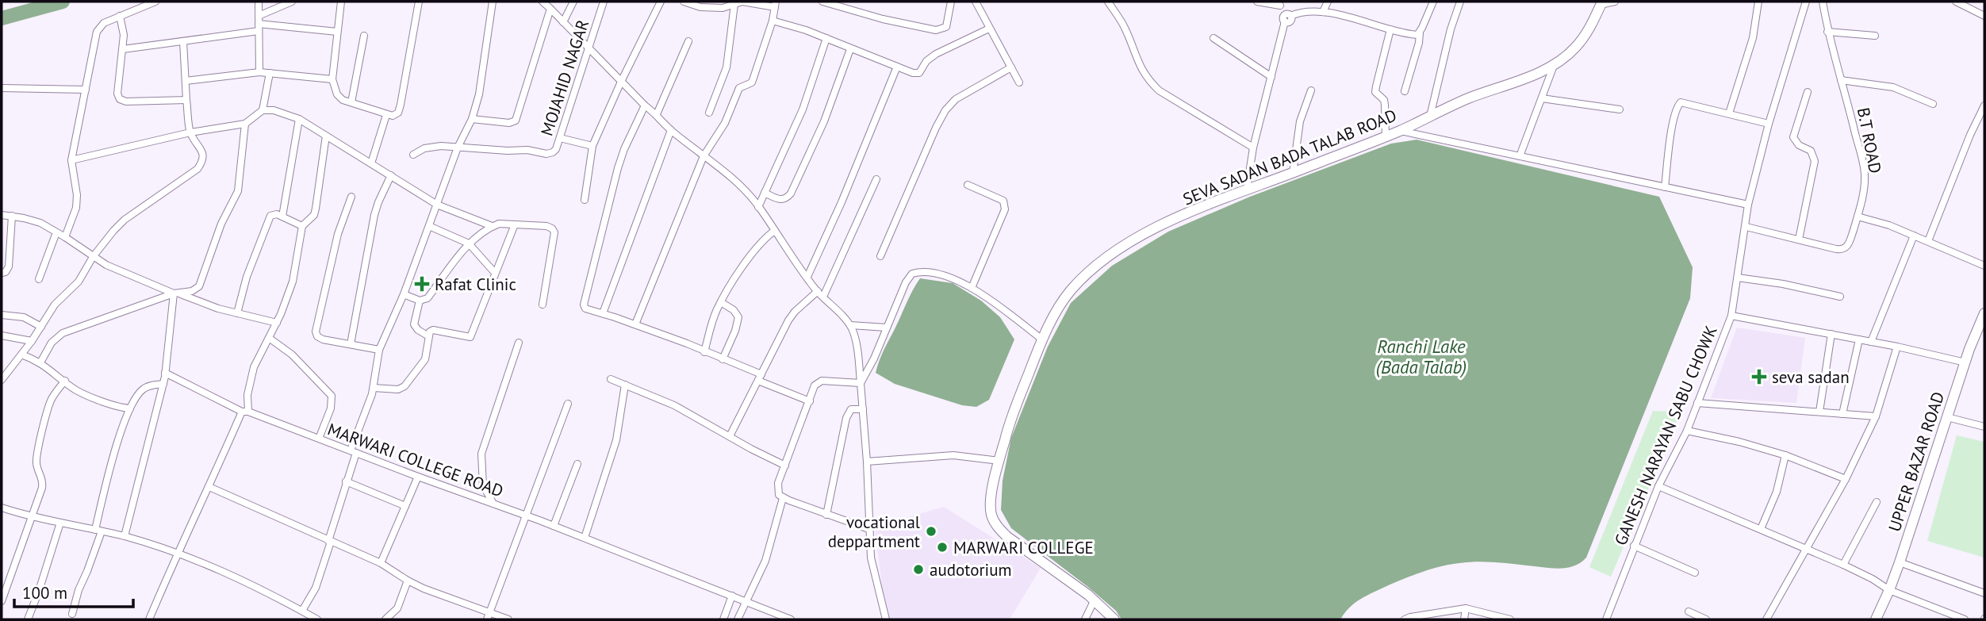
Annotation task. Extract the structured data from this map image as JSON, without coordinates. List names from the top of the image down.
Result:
{
  "streets": {
    "street": [
      "MOJAHID NAGAR",
      "B.T ROAD",
      "SEVA SADAN BADA TALAB ROAD",
      "GANESH NARAYAN SABU CHOWK",
      "MARWARI COLLEGE ROAD",
      "UPPER BAZAR ROAD"
    ]
  },
  "crossings": [
    ["B.T ROAD", "GANESH NARAYAN SABU CHOWK"]
  ],
  "water": ["Ranchi Lake (Bada Talab)"],
  "places": {
    "health": ["Rafat Clinic", "seva sadan"],
    "other": ["vocational deppartment", "MARWARI COLLEGE", "audotorium"]
  },
  "scale_bar": "100 m"
}
